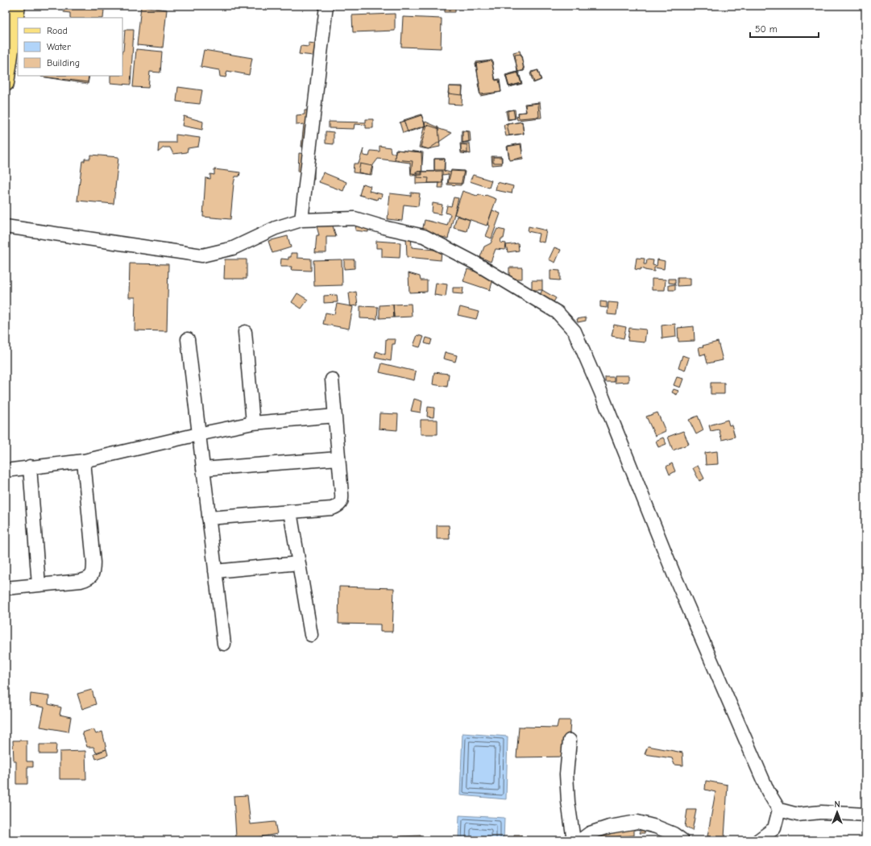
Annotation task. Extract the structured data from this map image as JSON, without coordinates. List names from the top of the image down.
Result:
{
  "legend": ["Road", "Water", "Building"],
  "scale_bar": "50 m",
  "north": "top"
}
